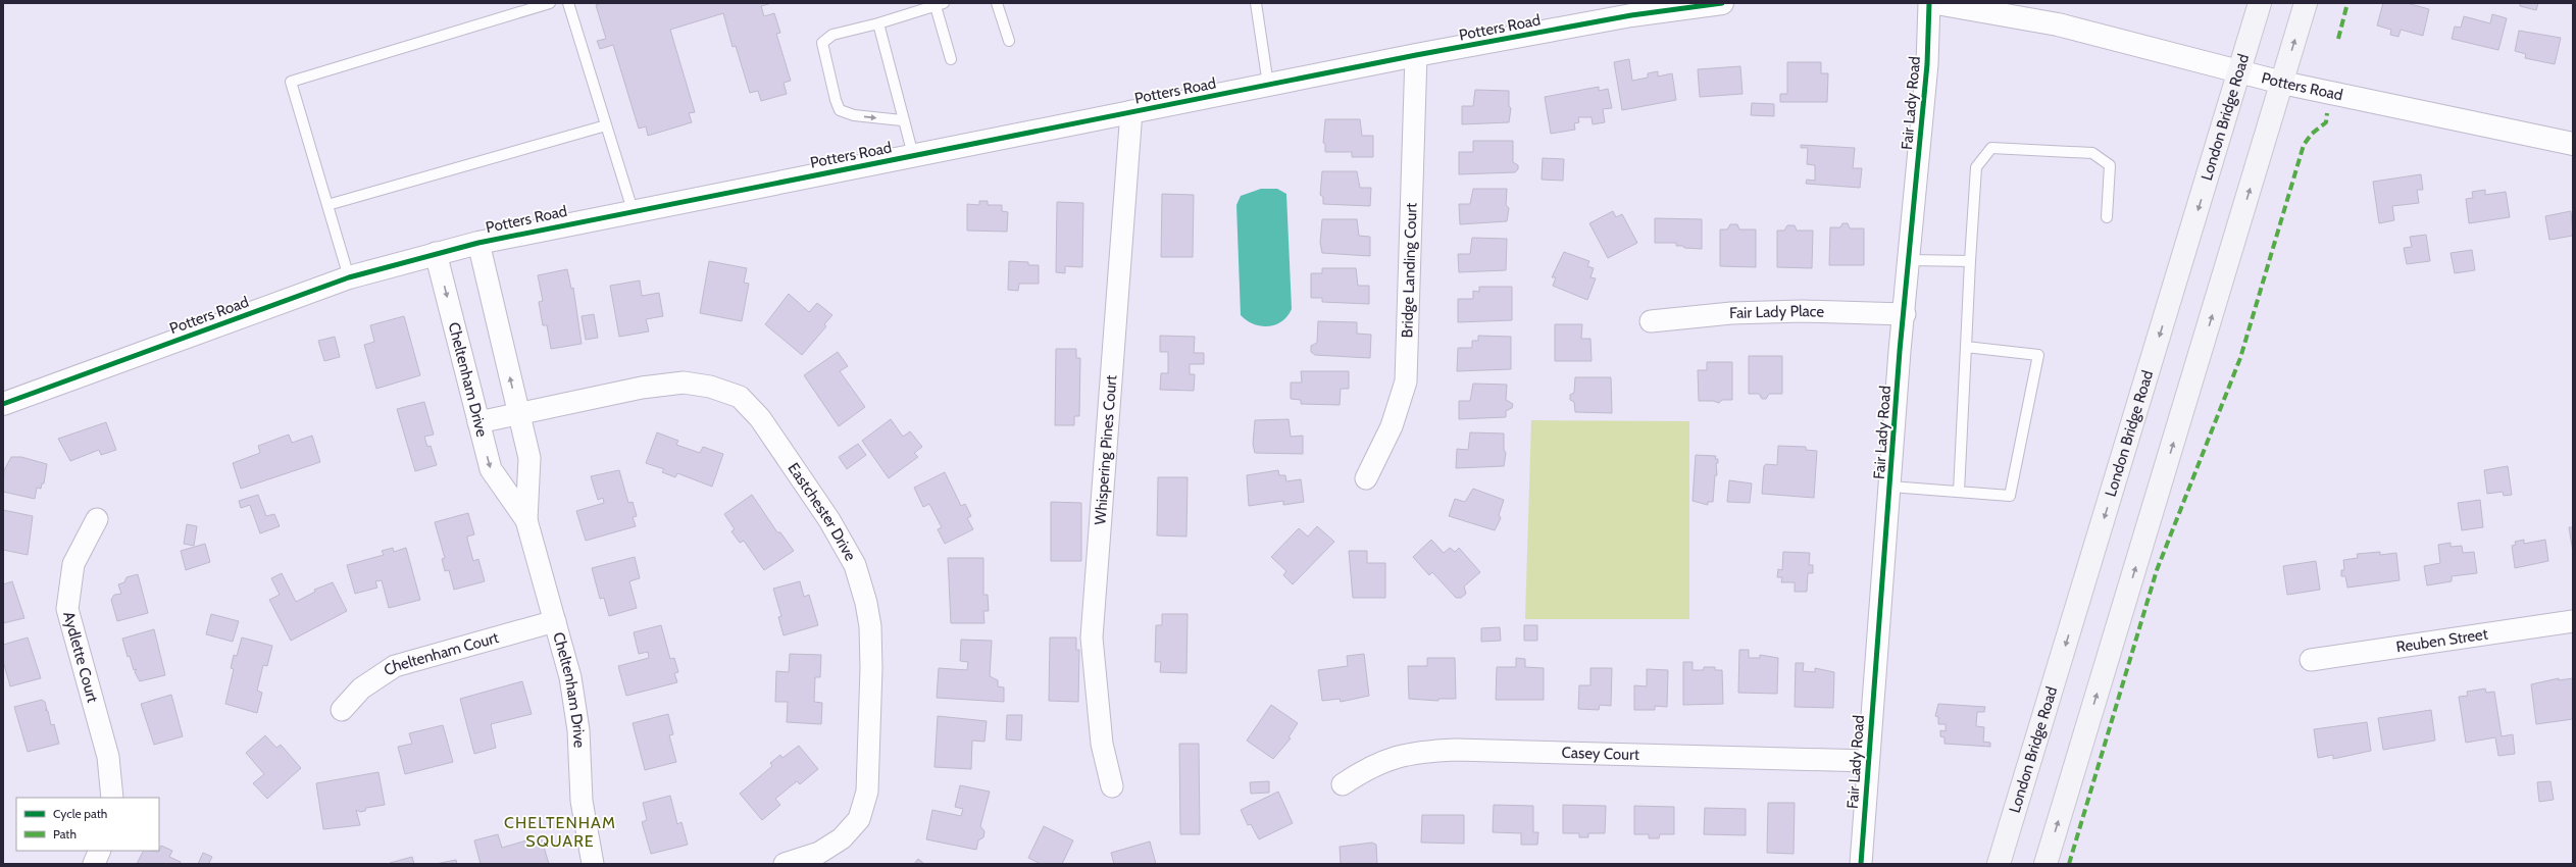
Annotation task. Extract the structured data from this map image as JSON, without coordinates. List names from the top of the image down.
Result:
{
  "streets": {
    "main road": ["London Bridge Road"],
    "street": [
      "Potters Road",
      "Fair Lady Road",
      "Bridge Landing Court",
      "Fair Lady Place",
      "Cheltenham Drive",
      "Whispering Pines Court",
      "Eastchester Drive",
      "Reuben Street",
      "Cheltenham Court",
      "Aydlette Court",
      "Casey Court"
    ]
  },
  "crossings": [
    ["Potters Road", "London Bridge Road"],
    ["Potters Road", "Bridge Landing Court"],
    ["Potters Road", "Cheltenham Drive"],
    ["Potters Road", "Whispering Pines Court"],
    ["Fair Lady Road", "Fair Lady Place"],
    ["Fair Lady Road", "Casey Court"],
    ["Cheltenham Drive", "Eastchester Drive"],
    ["Cheltenham Drive", "Cheltenham Court"]
  ],
  "districts": ["CHELTENHAM SQUARE"],
  "legend": ["Cycle path", "Path"]
}
